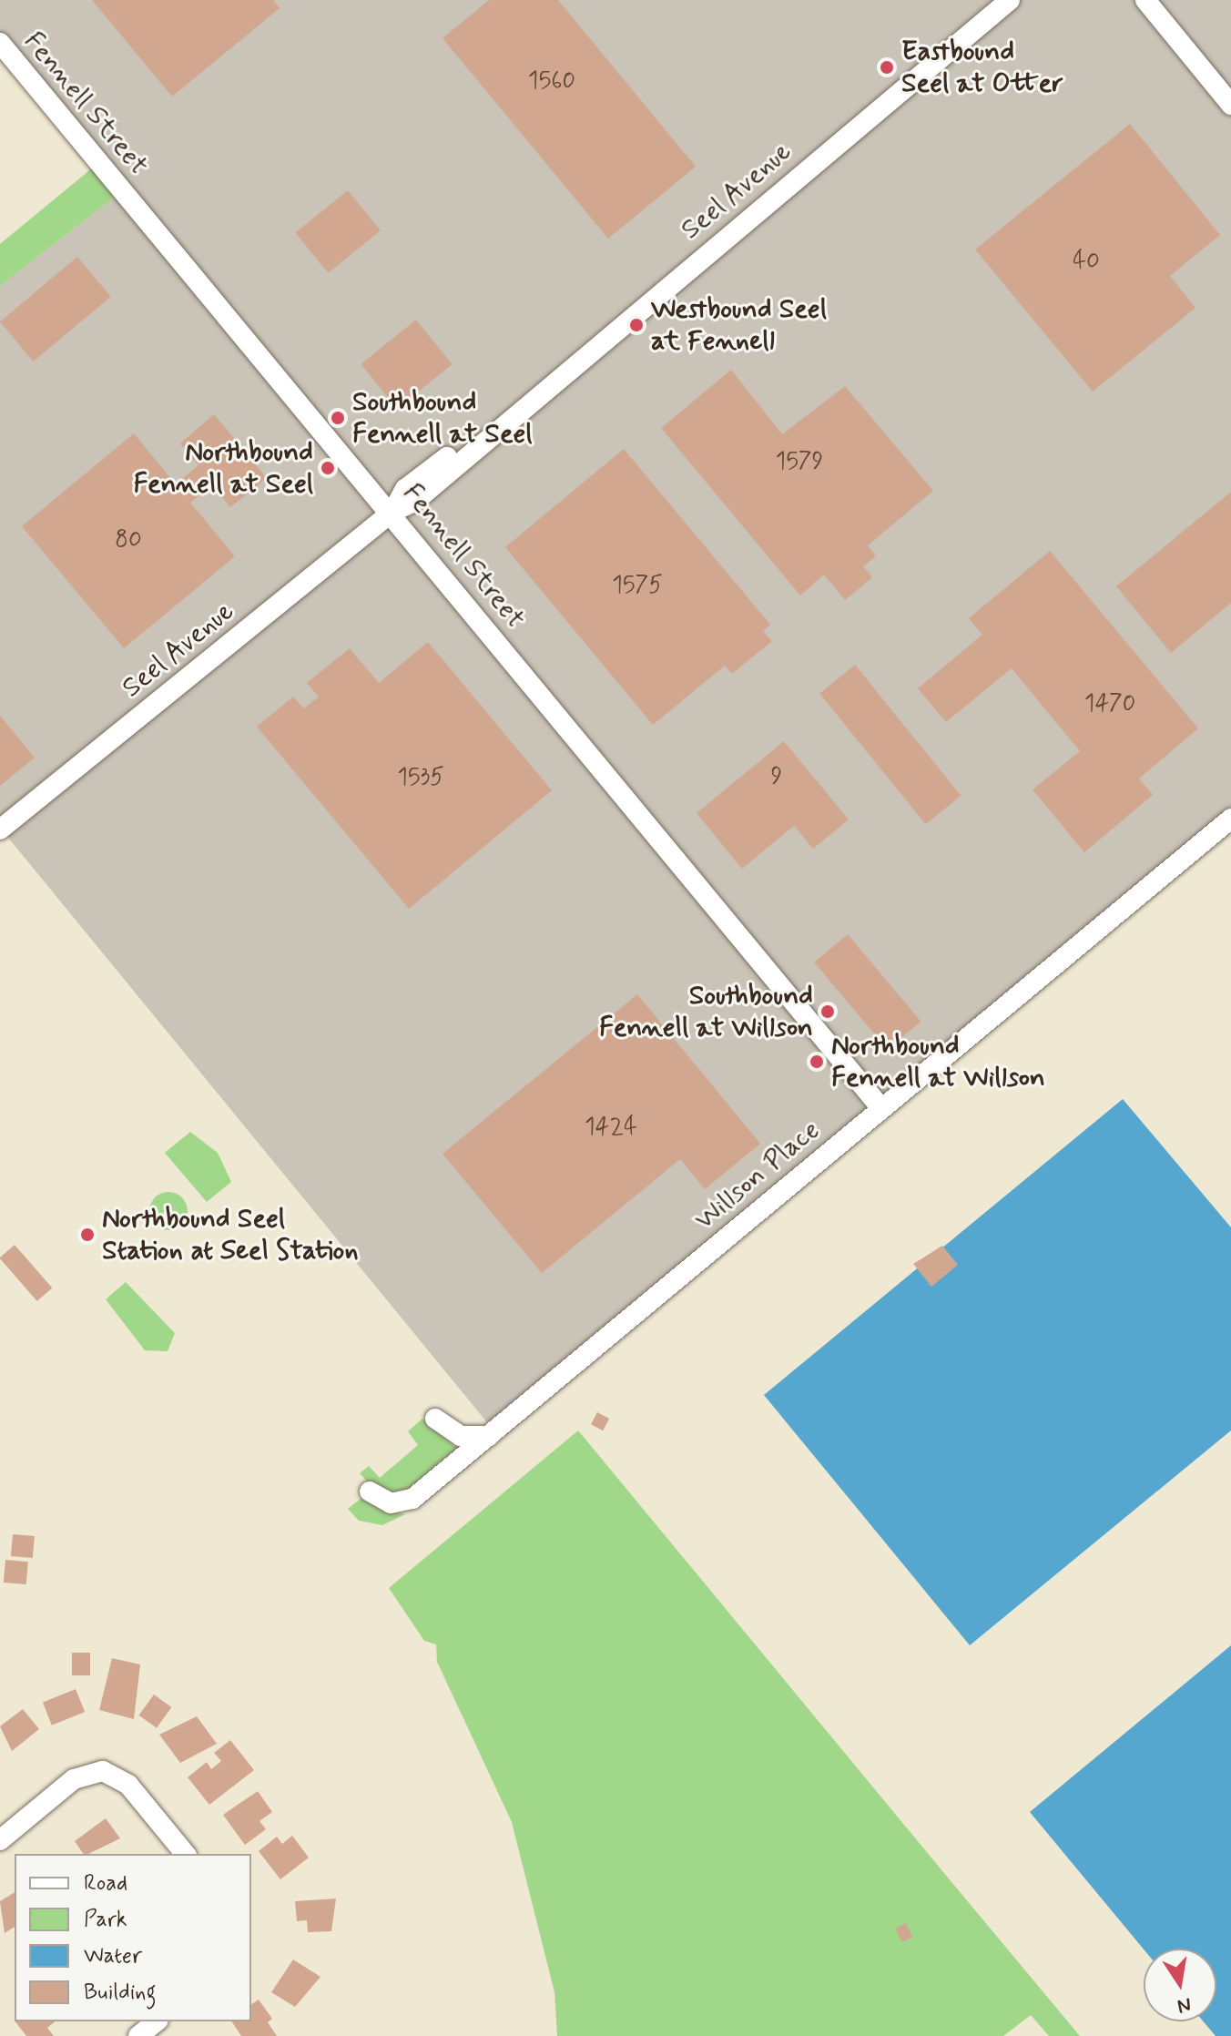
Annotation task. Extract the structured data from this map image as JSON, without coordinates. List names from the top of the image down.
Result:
{
  "streets": {
    "street": ["Fennell Street", "Seel Avenue", "Willson Place"]
  },
  "crossings": [
    ["Fennell Street", "Seel Avenue"],
    ["Fennell Street", "Willson Place"]
  ],
  "places": [
    "Eastbound Seel at Otter",
    "Westbound Seel at Fennell",
    "Southbound Fennell at Seel",
    "Northbound Fennell at Seel",
    "Southbound Fennell at Willson",
    "Northbound Fennell at Willson",
    "Northbound Seel Station at Seel Station"
  ],
  "house_numbers": [
    "1560",
    "40",
    "1579",
    "80",
    "1575",
    "1470",
    "9",
    "1535",
    "1424"
  ],
  "legend": [
    "Road",
    "Park",
    "Water",
    "Building"
  ],
  "north": "bottom"
}
